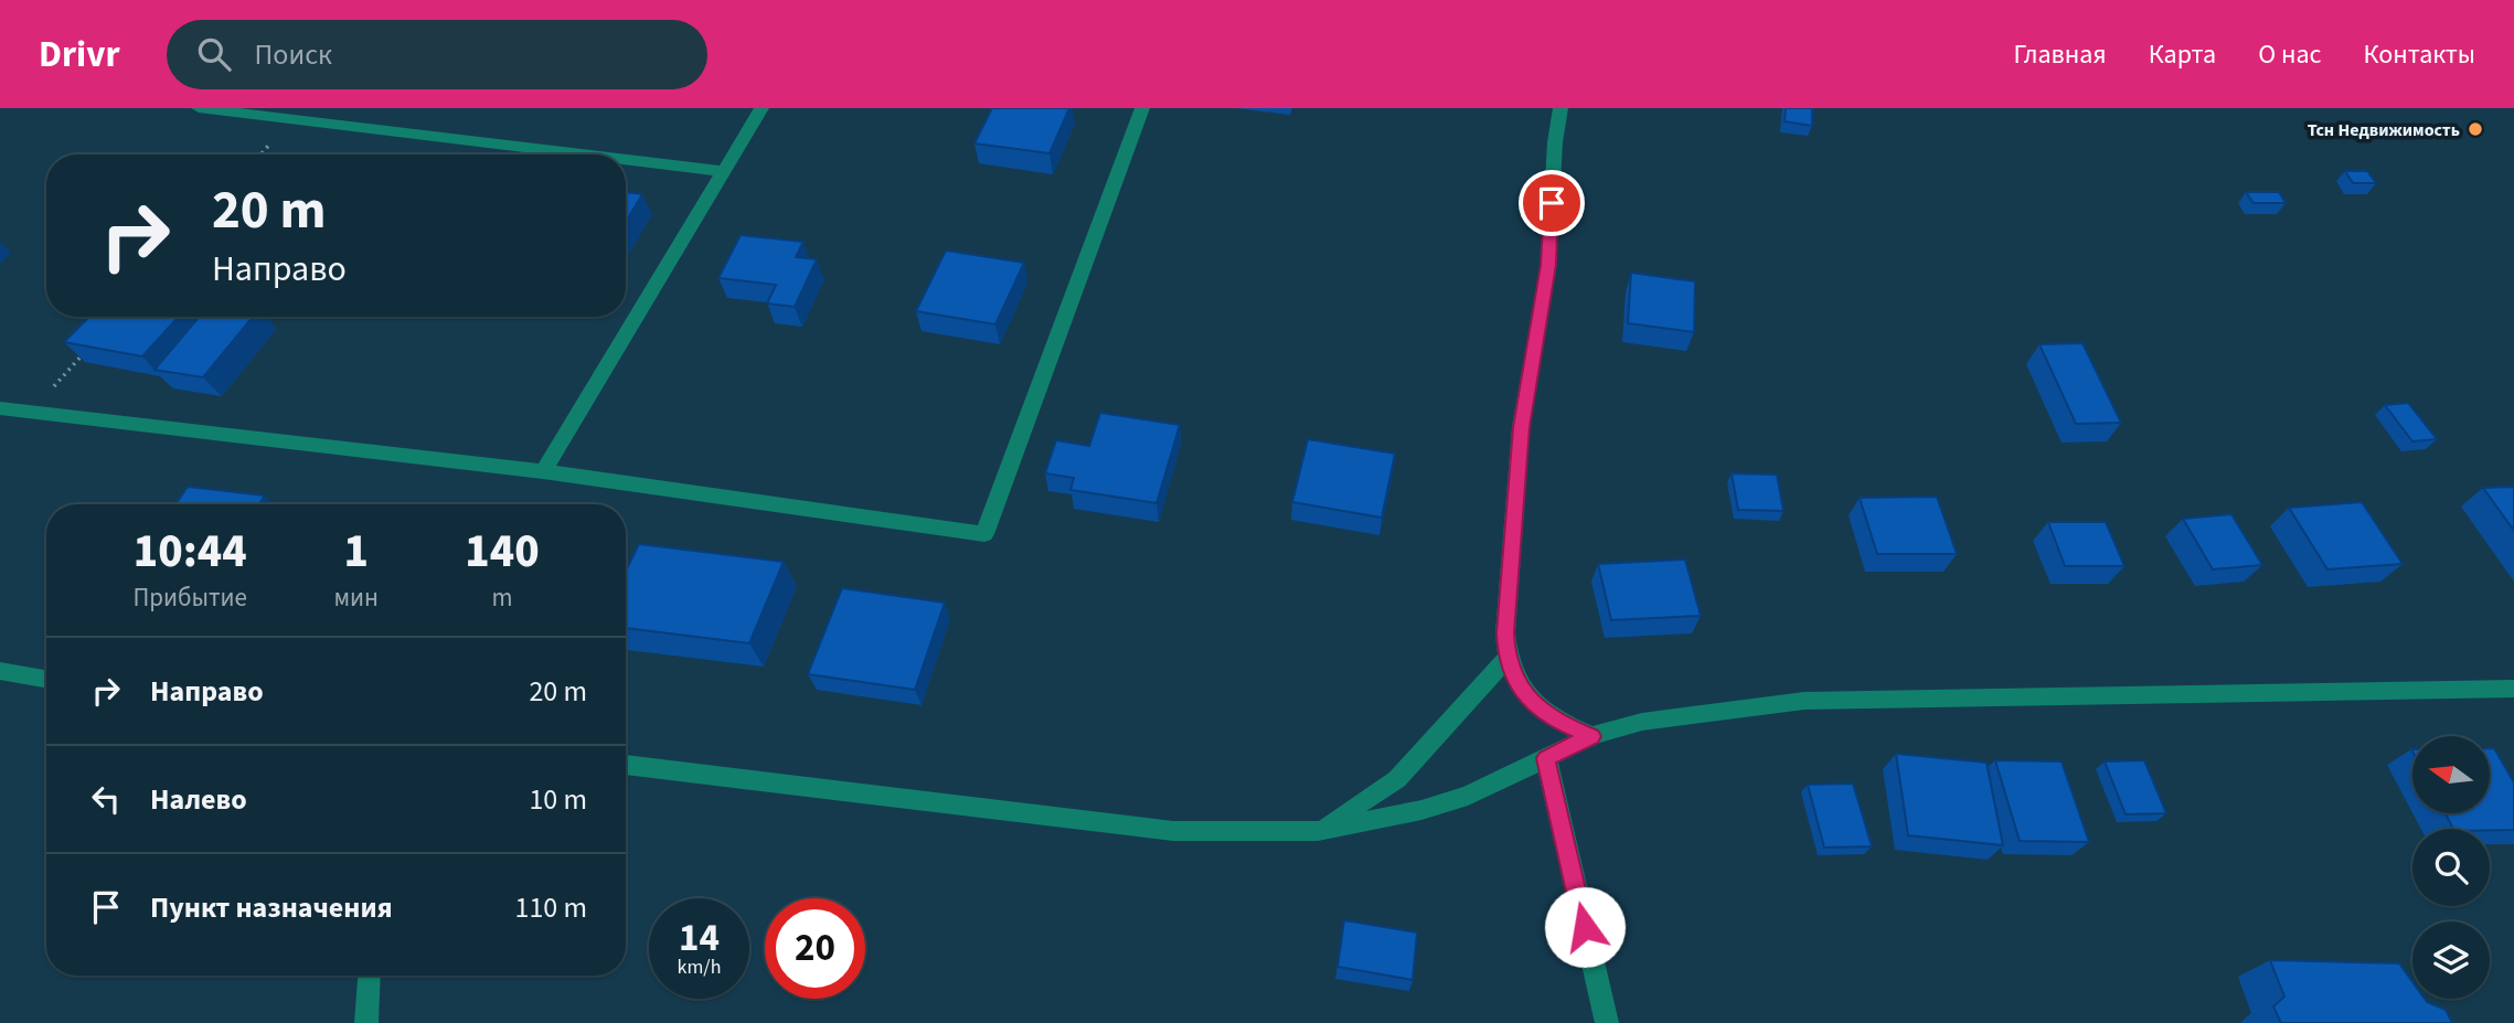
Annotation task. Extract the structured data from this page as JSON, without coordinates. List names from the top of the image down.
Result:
{
  "places": ["Тсн Недвижимость"],
  "north": "left",
  "page": {
    "header": "Drivr",
    "search": "Поиск",
    "nav": [
      "Главная",
      "Карта",
      "О нас",
      "Контакты"
    ],
    "turn": ["20 m", "Направо"],
    "eta": [
      "10:44",
      "Прибытие",
      "1",
      "мин",
      "140",
      "m"
    ],
    "list": [
      {
        "name": "Направо",
        "value": "20 m"
      },
      {
        "name": "Налево",
        "value": "10 m"
      },
      {
        "name": "Пункт назначения",
        "value": "110 m"
      }
    ],
    "speed": "14 km/h",
    "limit": "20"
  }
}
